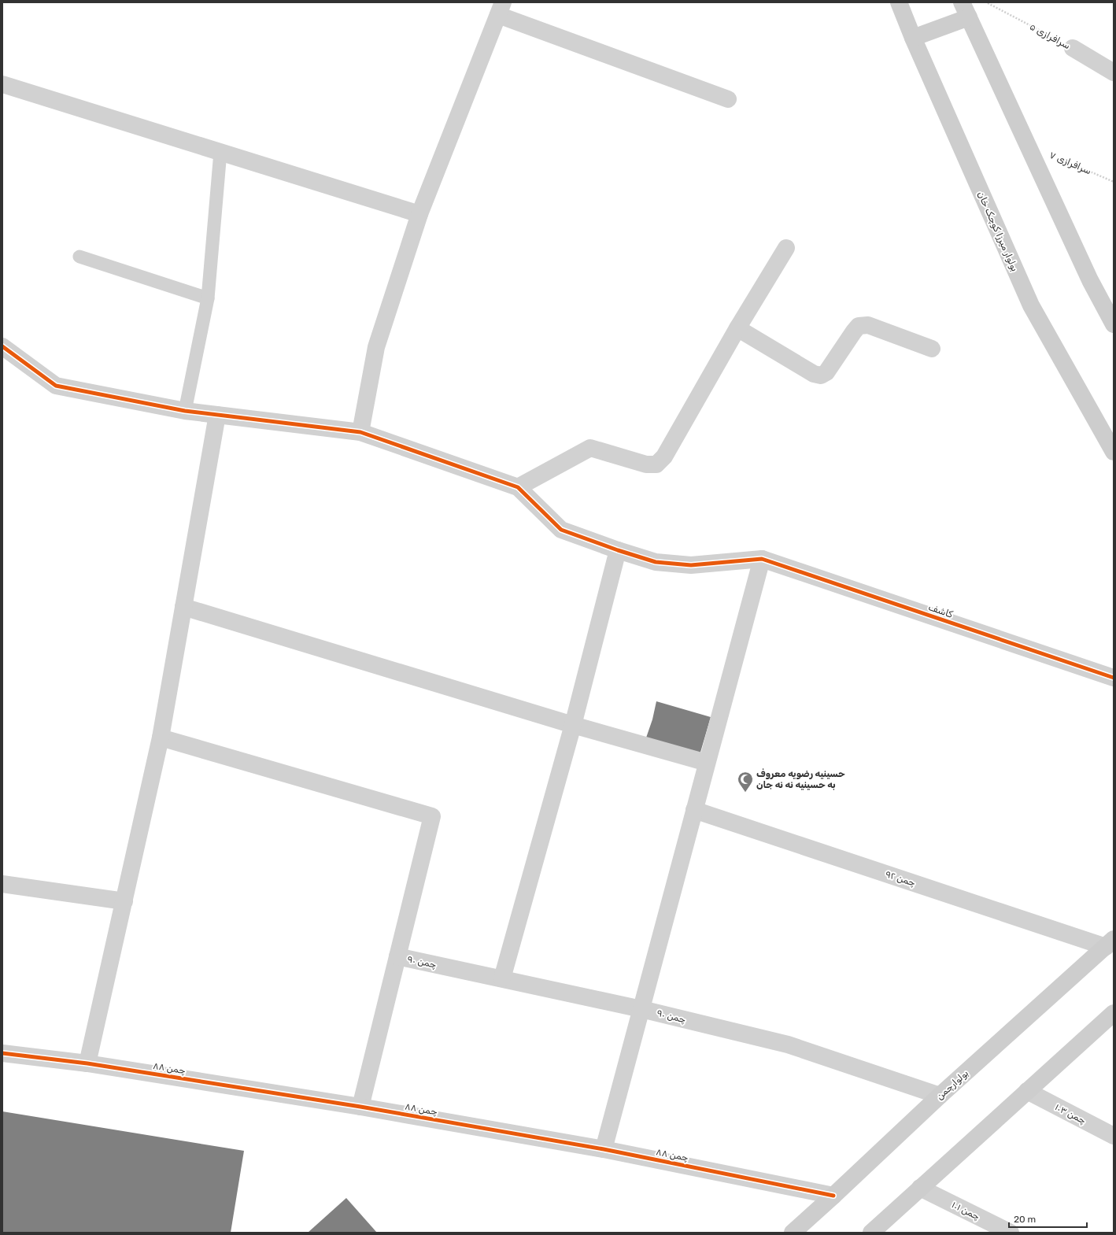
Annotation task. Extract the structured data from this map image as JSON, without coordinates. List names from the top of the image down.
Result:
{
  "streets": {
    "main road": ["بولوار میرزا کوچک خان", "بولوارچمن"],
    "street": [
      "سرافرازی ۵",
      "کاشف",
      "چمن ۹۲",
      "چمن ۹۰",
      "چمن ۸۸",
      "چمن ۱۰۳",
      "چمن ۱۰۱"
    ],
    "path": ["سرافرازی ۷"]
  },
  "crossings": [
    ["چمن ۹۲", "بولوارچمن"],
    ["چمن ۹۰", "بولوارچمن"],
    ["چمن ۸۸", "بولوارچمن"]
  ],
  "places": {
    "mosque": ["حسینیه رضویه معروف به حسینیه نه نه جان"]
  },
  "scale_bar": "20 m"
}
